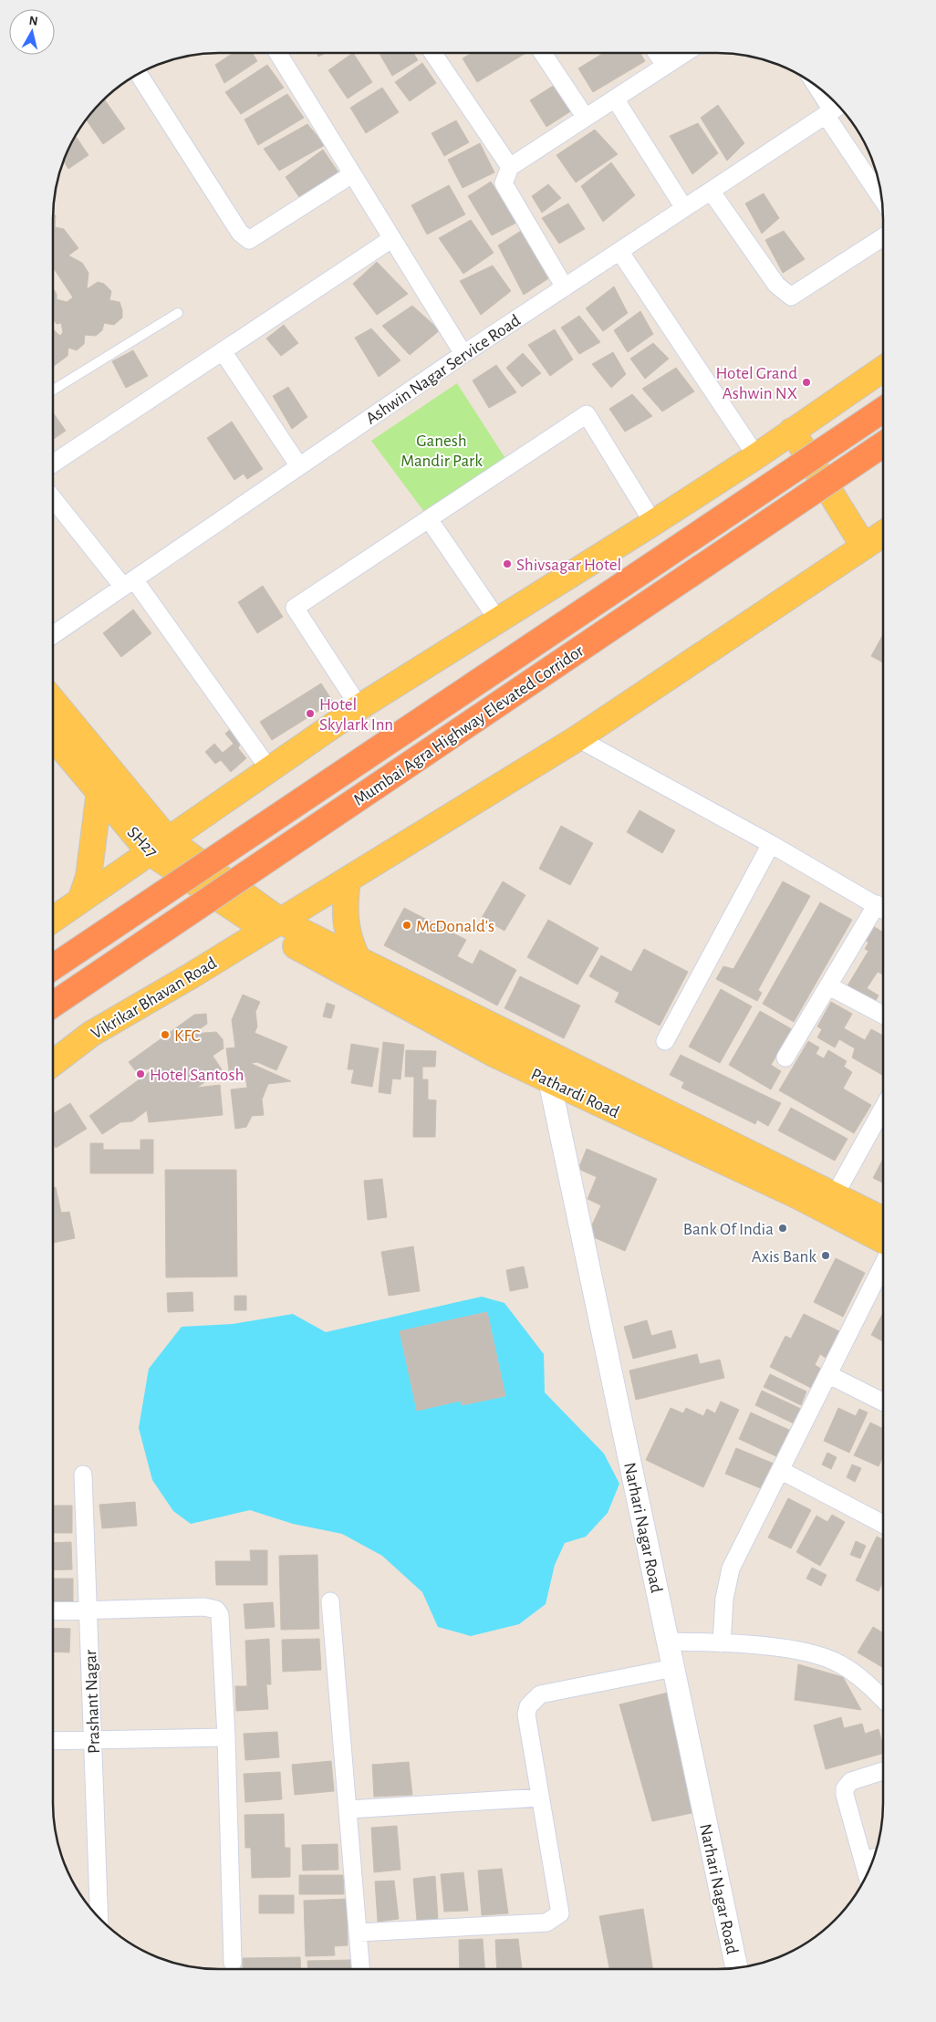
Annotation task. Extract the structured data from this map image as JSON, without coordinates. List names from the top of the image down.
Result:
{
  "streets": {
    "highway": ["Mumbai Agra Highway Elevated Corridor"],
    "main road": ["SH27", "Vikrikar Bhavan Road", "Pathardi Road"],
    "street": ["Ashwin Nagar Service Road", "Narhari Nagar Road", "Prashant Nagar"]
  },
  "crossings": [
    ["SH27", "Vikrikar Bhavan Road"],
    ["SH27", "Pathardi Road"],
    ["Vikrikar Bhavan Road", "Pathardi Road"],
    ["Pathardi Road", "Narhari Nagar Road"]
  ],
  "parks": ["Ganesh Mandir Park"],
  "places": [
    "Hotel Grand Ashwin NX",
    "Shivsagar Hotel",
    "Hotel Skylark Inn",
    "McDonald's",
    "KFC",
    "Hotel Santosh",
    "Bank Of India",
    "Axis Bank"
  ],
  "north": "top"
}
